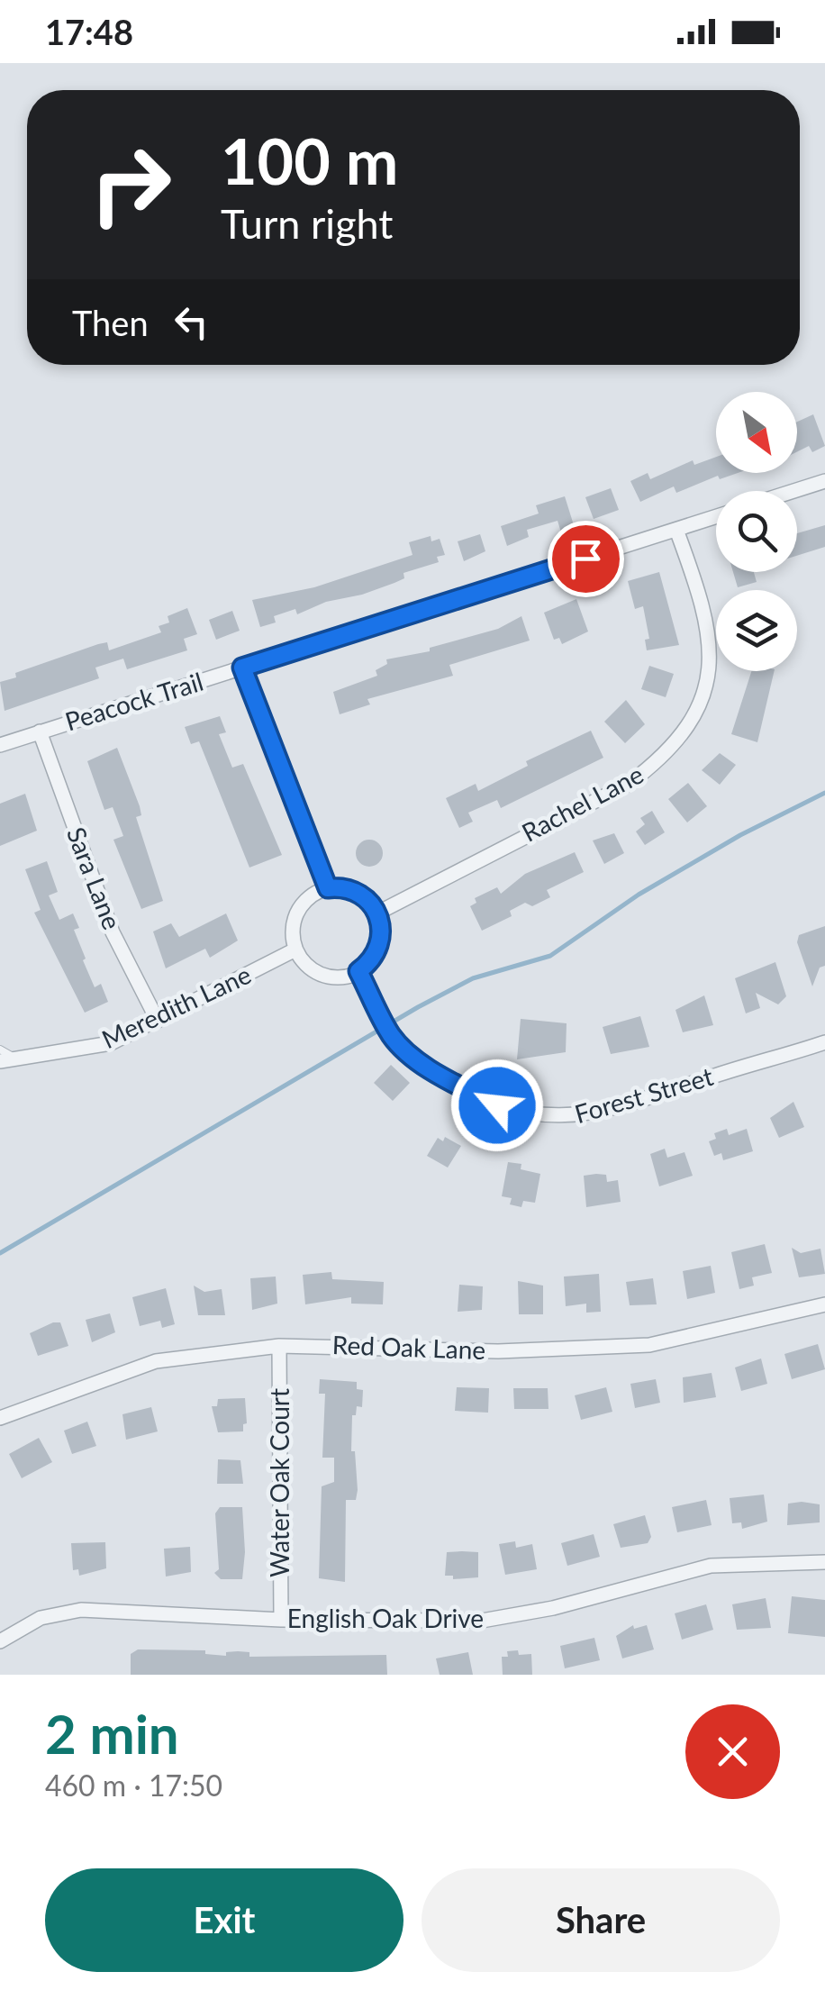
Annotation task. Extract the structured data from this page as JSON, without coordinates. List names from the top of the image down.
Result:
{
  "streets": {
    "street": [
      "Peacock Trail",
      "Rachel Lane",
      "Sara Lane",
      "Meredith Lane",
      "Forest Street",
      "Red Oak Lane",
      "Water Oak Court",
      "English Oak Drive"
    ]
  },
  "crossings": [
    ["Peacock Trail", "Rachel Lane"],
    ["Peacock Trail", "Sara Lane"],
    ["Rachel Lane", "Meredith Lane"],
    ["Rachel Lane", "Forest Street"],
    ["Sara Lane", "Meredith Lane"],
    ["Meredith Lane", "Forest Street"],
    ["Red Oak Lane", "Water Oak Court"],
    ["Water Oak Court", "English Oak Drive"]
  ],
  "north": "bottom right",
  "page": {
    "status": "17:48",
    "turn": ["100 m", "Turn right"],
    "then": "Then",
    "heading": ["2 min", "460 m · 17:50"],
    "buttons": ["Exit", "Share"]
  }
}
